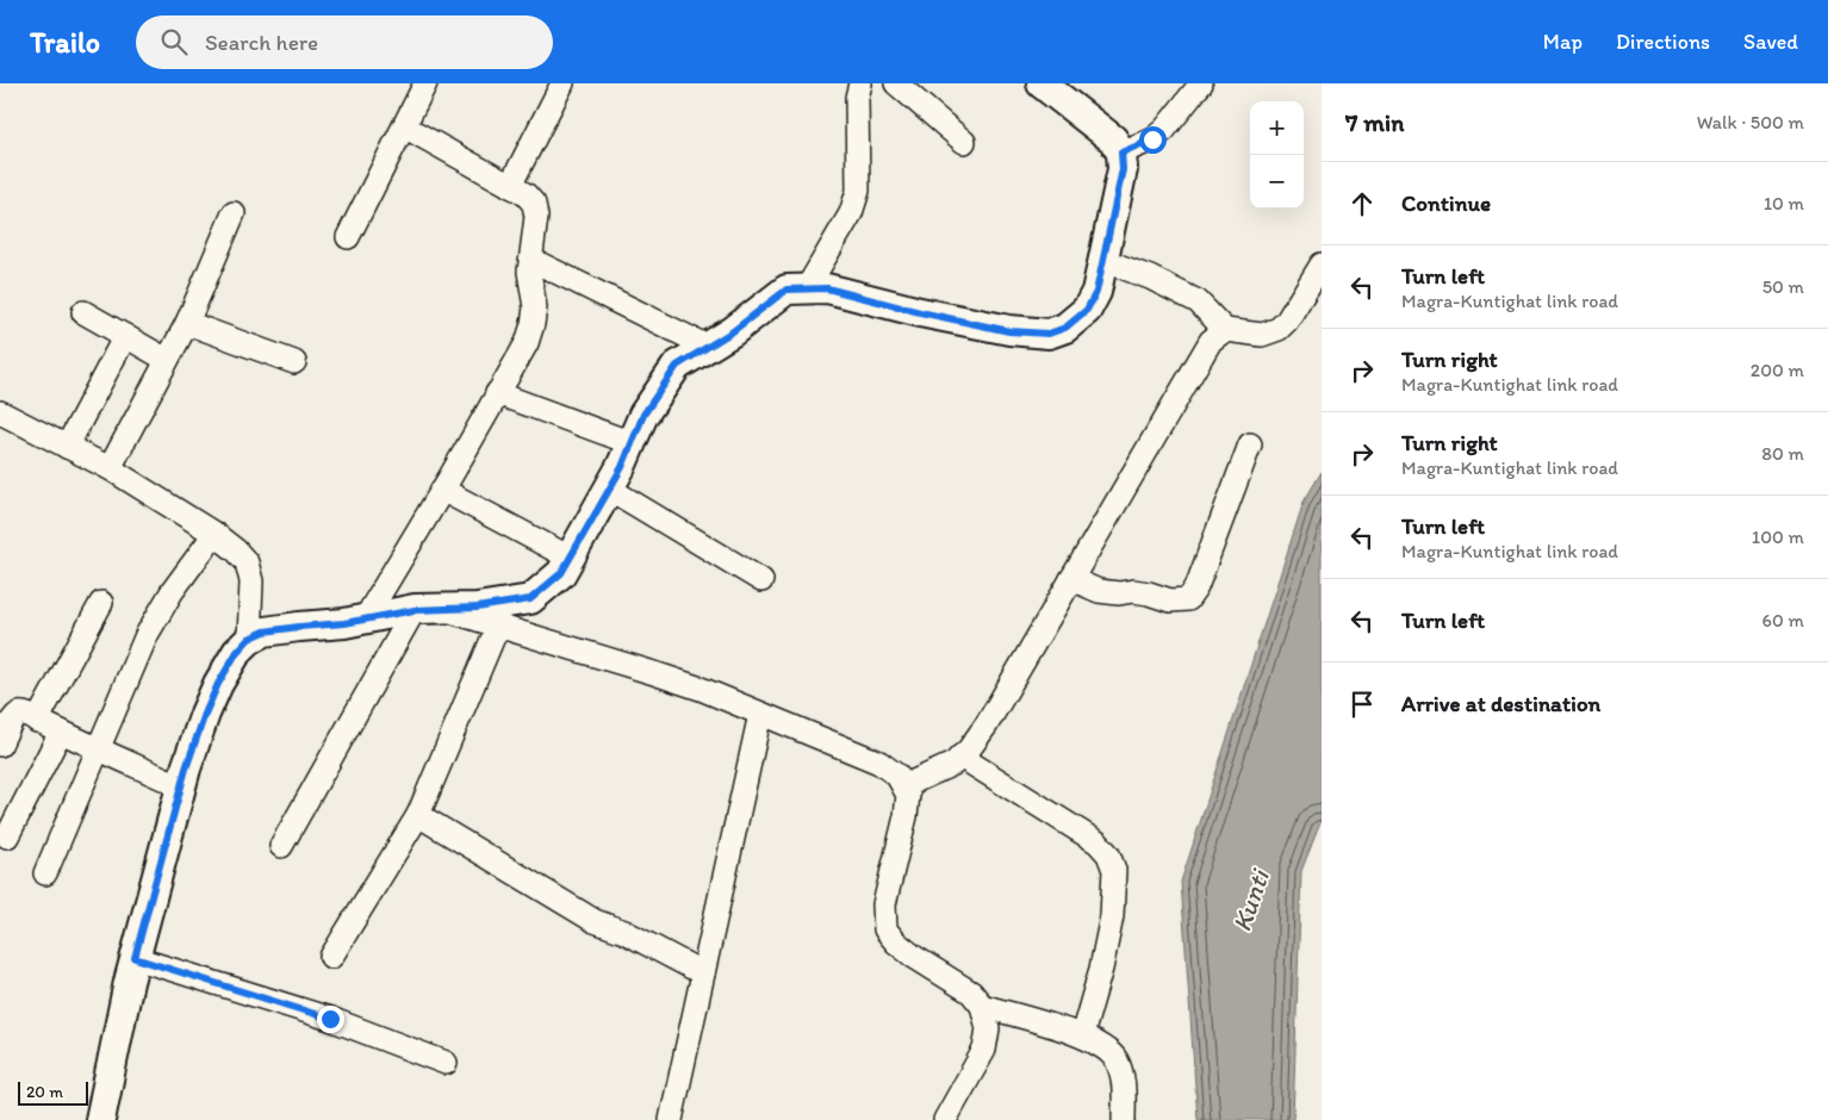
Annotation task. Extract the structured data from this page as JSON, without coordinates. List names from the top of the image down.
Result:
{
  "water": ["Kunti"],
  "scale_bar": "20 m",
  "page": {
    "header": "Trailo",
    "search": "Search here",
    "nav": ["Map", "Directions", "Saved"],
    "heading": ["7 min", "Walk · 500 m"],
    "map_buttons": ["+", "−"],
    "list": [
      ["Continue", "10 m"],
      ["Turn left", "Magra-Kuntighat link road", "50 m"],
      ["Turn right", "Magra-Kuntighat link road", "200 m"],
      ["Turn right", "Magra-Kuntighat link road", "80 m"],
      ["Turn left", "Magra-Kuntighat link road", "100 m"],
      ["Turn left", "60 m"],
      "Arrive at destination"
    ],
    "scale": "20 m"
  }
}
